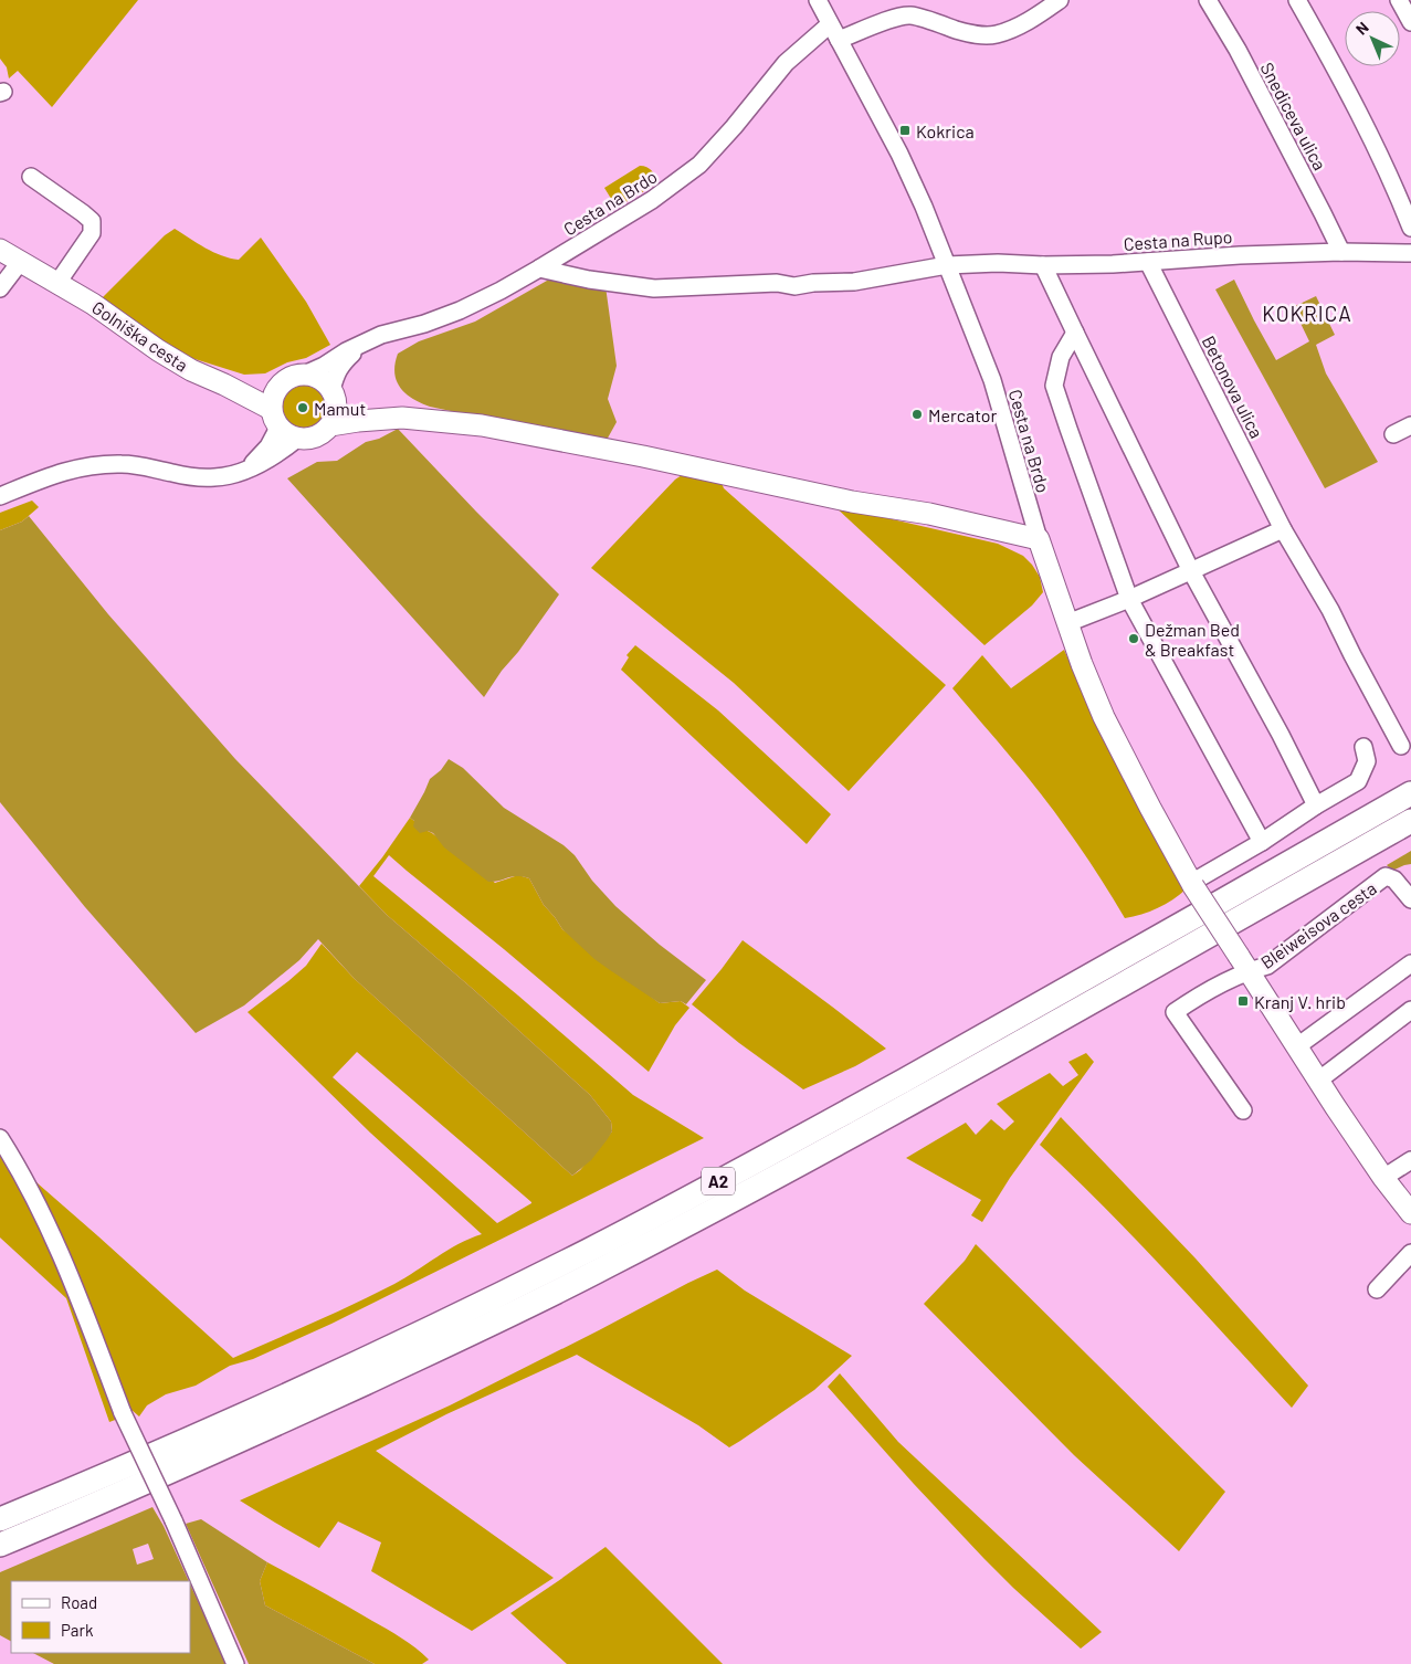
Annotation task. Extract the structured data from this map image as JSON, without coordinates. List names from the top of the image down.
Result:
{
  "streets": {
    "highway": ["A2"],
    "main road": ["Golniška cesta", "Bleiweisova cesta"],
    "street": [
      "Snediceva ulica",
      "Cesta na Brdo",
      "Cesta na Rupo",
      "Betonova ulica"
    ]
  },
  "crossings": [
    ["Snediceva ulica", "Cesta na Rupo"],
    ["Cesta na Brdo", "Cesta na Rupo"],
    ["Cesta na Rupo", "Betonova ulica"]
  ],
  "districts": ["KOKRICA"],
  "places": {
    "transit": ["Kokrica", "Kranj V. hrib"],
    "other": ["Mamut", "Mercator", "Dežman Bed & Breakfast"]
  },
  "legend": ["Road", "Park"],
  "north": "top left"
}
